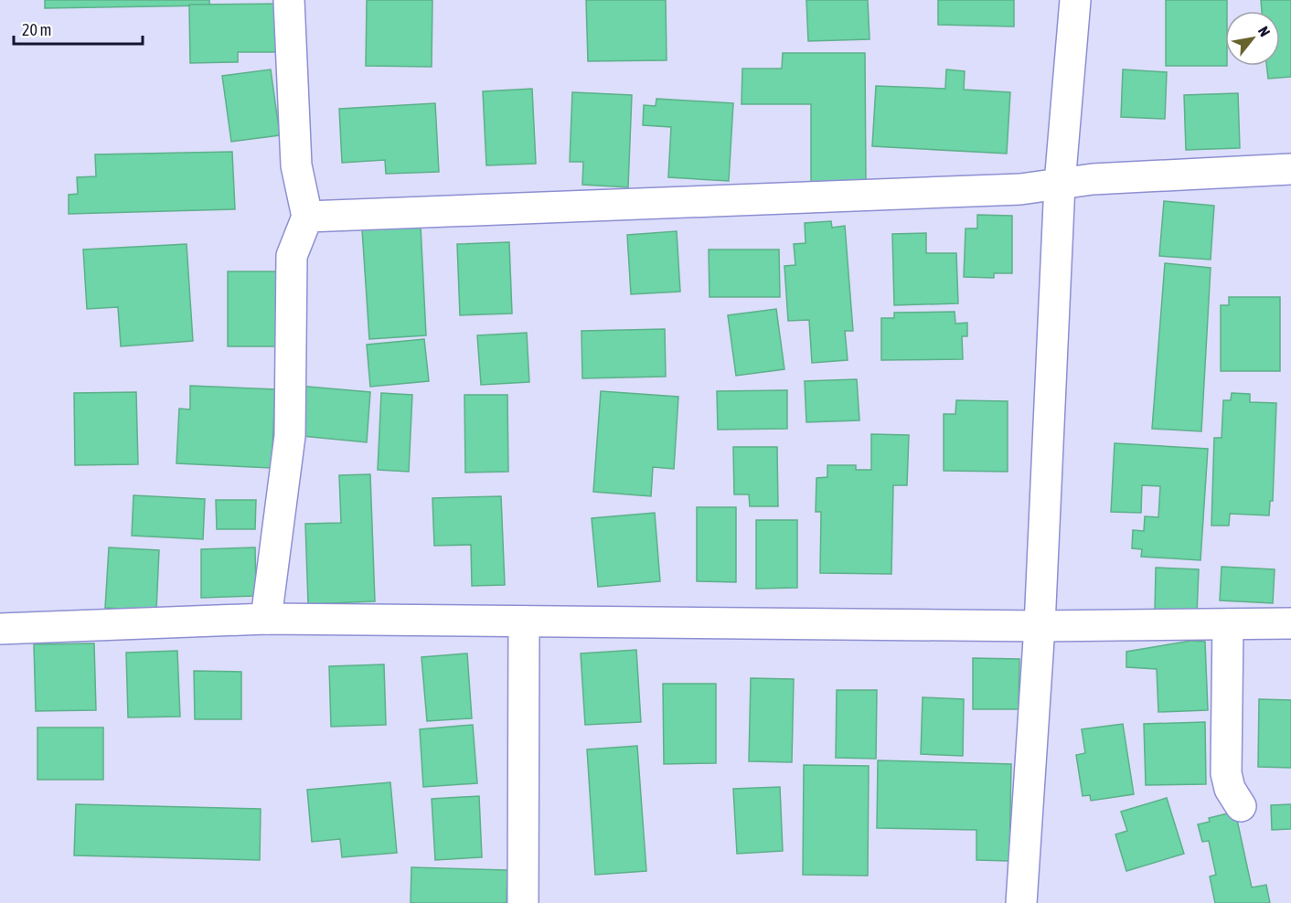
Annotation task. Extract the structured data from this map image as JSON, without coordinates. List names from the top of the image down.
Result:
{
  "scale_bar": "20 m",
  "north": "top right"
}
